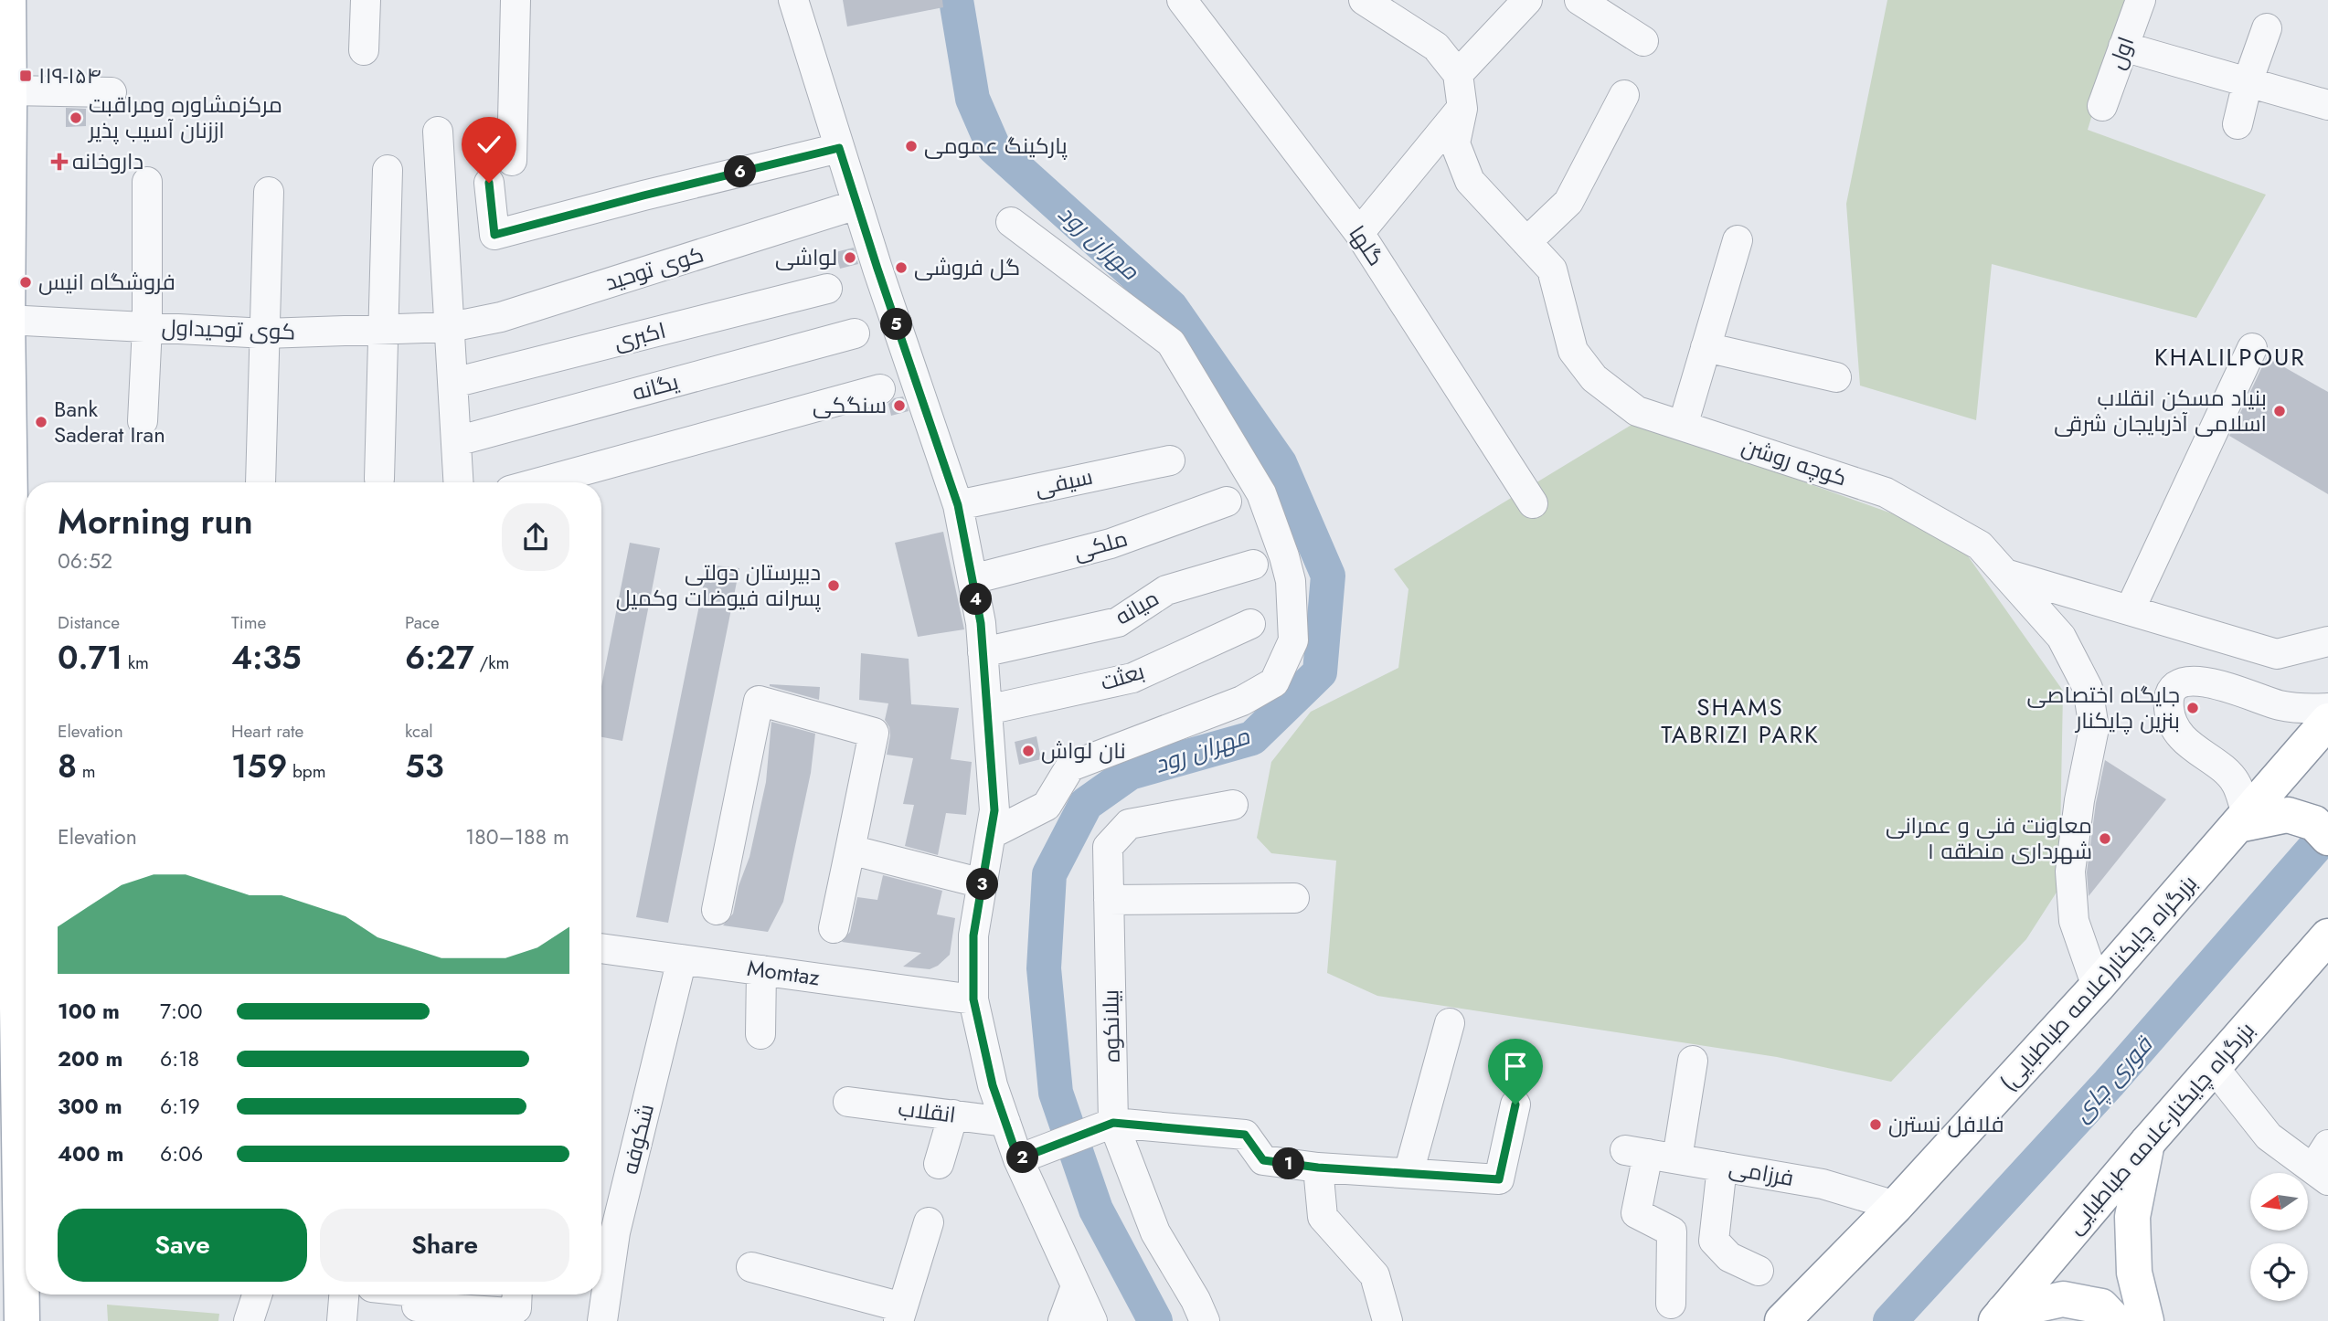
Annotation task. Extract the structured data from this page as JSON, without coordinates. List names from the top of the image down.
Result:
{
  "streets": {
    "main road": ["بزرگراه چایکنار(علامه طباطبایی)", "بزرگراه چایکنار-علامه طباطبایی"],
    "street": [
      "اول",
      "گلها",
      "کوی توحید",
      "کوی توحیداول",
      "اکبری",
      "یگانه",
      "کوچه روشن",
      "سیفی",
      "ملکی",
      "میانه",
      "بعثت",
      "Momtaz",
      "بیلانکوه",
      "انقلاب",
      "شکوفه",
      "فرزامی"
    ]
  },
  "crossings": [
    ["کوی توحید", "کوی توحیداول"],
    ["کوچه روشن", "بزرگراه چایکنار(علامه طباطبایی)"],
    ["Momtaz", "شکوفه"],
    ["بزرگراه چایکنار(علامه طباطبایی)", "فرزامی"]
  ],
  "districts": ["KHALILPOUR", "SHAMS TABRIZI PARK"],
  "water": ["مهران رود", "قوری چای"],
  "places": {
    "transit": ["۱۱۹-۱۵۴"],
    "other": [
      "مرکزمشاوره ومراقبت اززنان آسیب پذیر",
      "پارکینگ عمومی",
      "لواشی",
      "گل فروشی",
      "فروشگاه انیس",
      "سنگکی",
      "بنیاد مسکن انقلاب اسلامی آذربایجان شرقی",
      "Bank Saderat Iran",
      "دبیرستان دولتی پسرانه فیوضات وکمیل",
      "جایگاه اختصاصی بنزین چایکنار",
      "نان لواش",
      "معاونت فنی و عمرانی شهرداری منطقه ۱",
      "فلافل نسترن"
    ],
    "health": ["داروخانه"]
  },
  "north": "left",
  "page": {
    "pins": [
      "6",
      "5",
      "4",
      "3",
      "2",
      "1"
    ],
    "heading": ["Morning run", "06:52"],
    "stats": [
      ["Distance", "0.71 km"],
      ["Time", "4:35"],
      ["Pace", "6:27 /km"],
      ["Elevation", "8 m"],
      ["Heart rate", "159 bpm"],
      ["kcal", "53"]
    ],
    "chart": ["Elevation", "180–188 m"],
    "list": [
      {
        "name": "100 m",
        "note": "7:00"
      },
      {
        "name": "200 m",
        "note": "6:18"
      },
      {
        "name": "300 m",
        "note": "6:19"
      },
      {
        "name": "400 m",
        "note": "6:06"
      }
    ],
    "buttons": ["Save", "Share"]
  }
}
